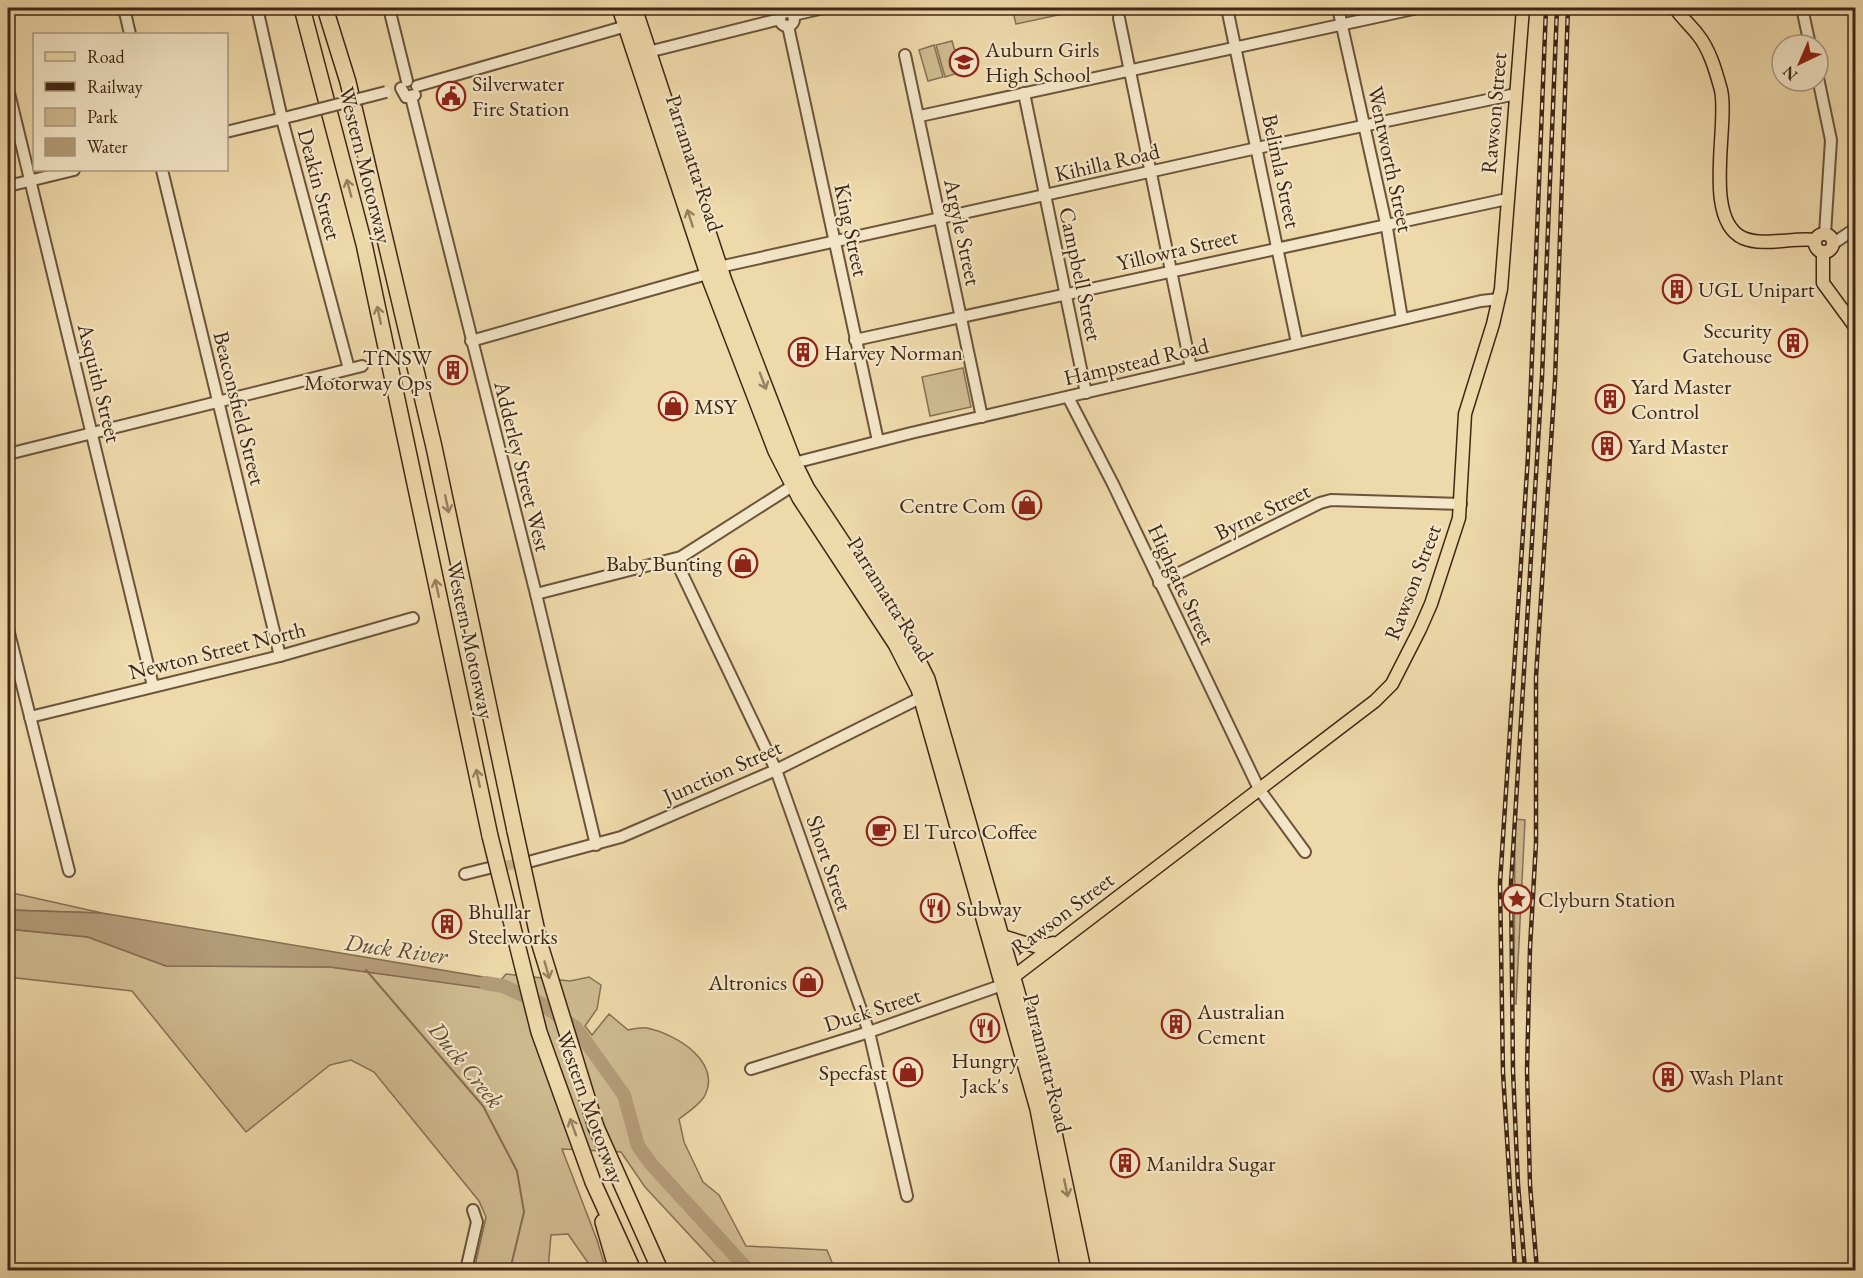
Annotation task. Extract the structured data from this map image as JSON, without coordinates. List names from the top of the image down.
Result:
{
  "streets": {
    "highway": ["Parramatta Road", "Western Motorway"],
    "main road": ["Rawson Street"],
    "street": [
      "Wentworth Street",
      "Kihilla Road",
      "Belimla Street",
      "Deakin Street",
      "King Street",
      "Argyle Street",
      "Yillowra Street",
      "Campbell Street",
      "Hampstead Road",
      "Asquith Street",
      "Beaconsfield Street",
      "Adderley Street West",
      "Byrne Street",
      "Highgate Street",
      "Newton Street North",
      "Junction Street",
      "Short Street",
      "Duck Street"
    ]
  },
  "crossings": [
    ["Rawson Street", "Kihilla Road"],
    ["Rawson Street", "Parramatta Road"],
    ["Rawson Street", "Yillowra Street"],
    ["Rawson Street", "Hampstead Road"],
    ["Rawson Street", "Byrne Street"],
    ["Rawson Street", "Highgate Street"],
    ["Rawson Street", "Duck Street"],
    ["Wentworth Street", "Kihilla Road"],
    ["Wentworth Street", "Yillowra Street"],
    ["Wentworth Street", "Hampstead Road"],
    ["Kihilla Road", "Parramatta Road"],
    ["Kihilla Road", "Belimla Street"],
    ["Kihilla Road", "King Street"],
    ["Kihilla Road", "Argyle Street"],
    ["Kihilla Road", "Campbell Street"],
    ["Kihilla Road", "Adderley Street West"],
    ["Parramatta Road", "Hampstead Road"],
    ["Parramatta Road", "Junction Street"],
    ["Parramatta Road", "Duck Street"],
    ["Belimla Street", "Yillowra Street"],
    ["Belimla Street", "Hampstead Road"],
    ["King Street", "Yillowra Street"],
    ["King Street", "Hampstead Road"],
    ["Argyle Street", "Yillowra Street"],
    ["Argyle Street", "Hampstead Road"],
    ["Yillowra Street", "Campbell Street"],
    ["Campbell Street", "Hampstead Road"],
    ["Hampstead Road", "Highgate Street"],
    ["Asquith Street", "Newton Street North"],
    ["Beaconsfield Street", "Newton Street North"],
    ["Adderley Street West", "Junction Street"],
    ["Byrne Street", "Highgate Street"],
    ["Junction Street", "Short Street"],
    ["Short Street", "Duck Street"]
  ],
  "water": ["Duck River", "Duck Creek"],
  "places": {
    "school or university": ["Auburn Girls High School"],
    "public building": ["Silverwater Fire Station"],
    "building": [
      "UGL Unipart",
      "Security Gatehouse",
      "Harvey Norman",
      "TfNSW Motorway Ops",
      "Yard Master Control",
      "Yard Master",
      "Bhullar Steelworks",
      "Australian Cement",
      "Wash Plant",
      "Manildra Sugar"
    ],
    "shop": [
      "MSY",
      "Centre Com",
      "Baby Bunting",
      "Altronics",
      "Specfast"
    ],
    "cafe": ["El Turco Coffee"],
    "place": ["Clyburn Station"],
    "restaurant": ["Subway", "Hungry Jack's"]
  },
  "legend": [
    "Road",
    "Railway",
    "Park",
    "Water"
  ],
  "north": "bottom left"
}
